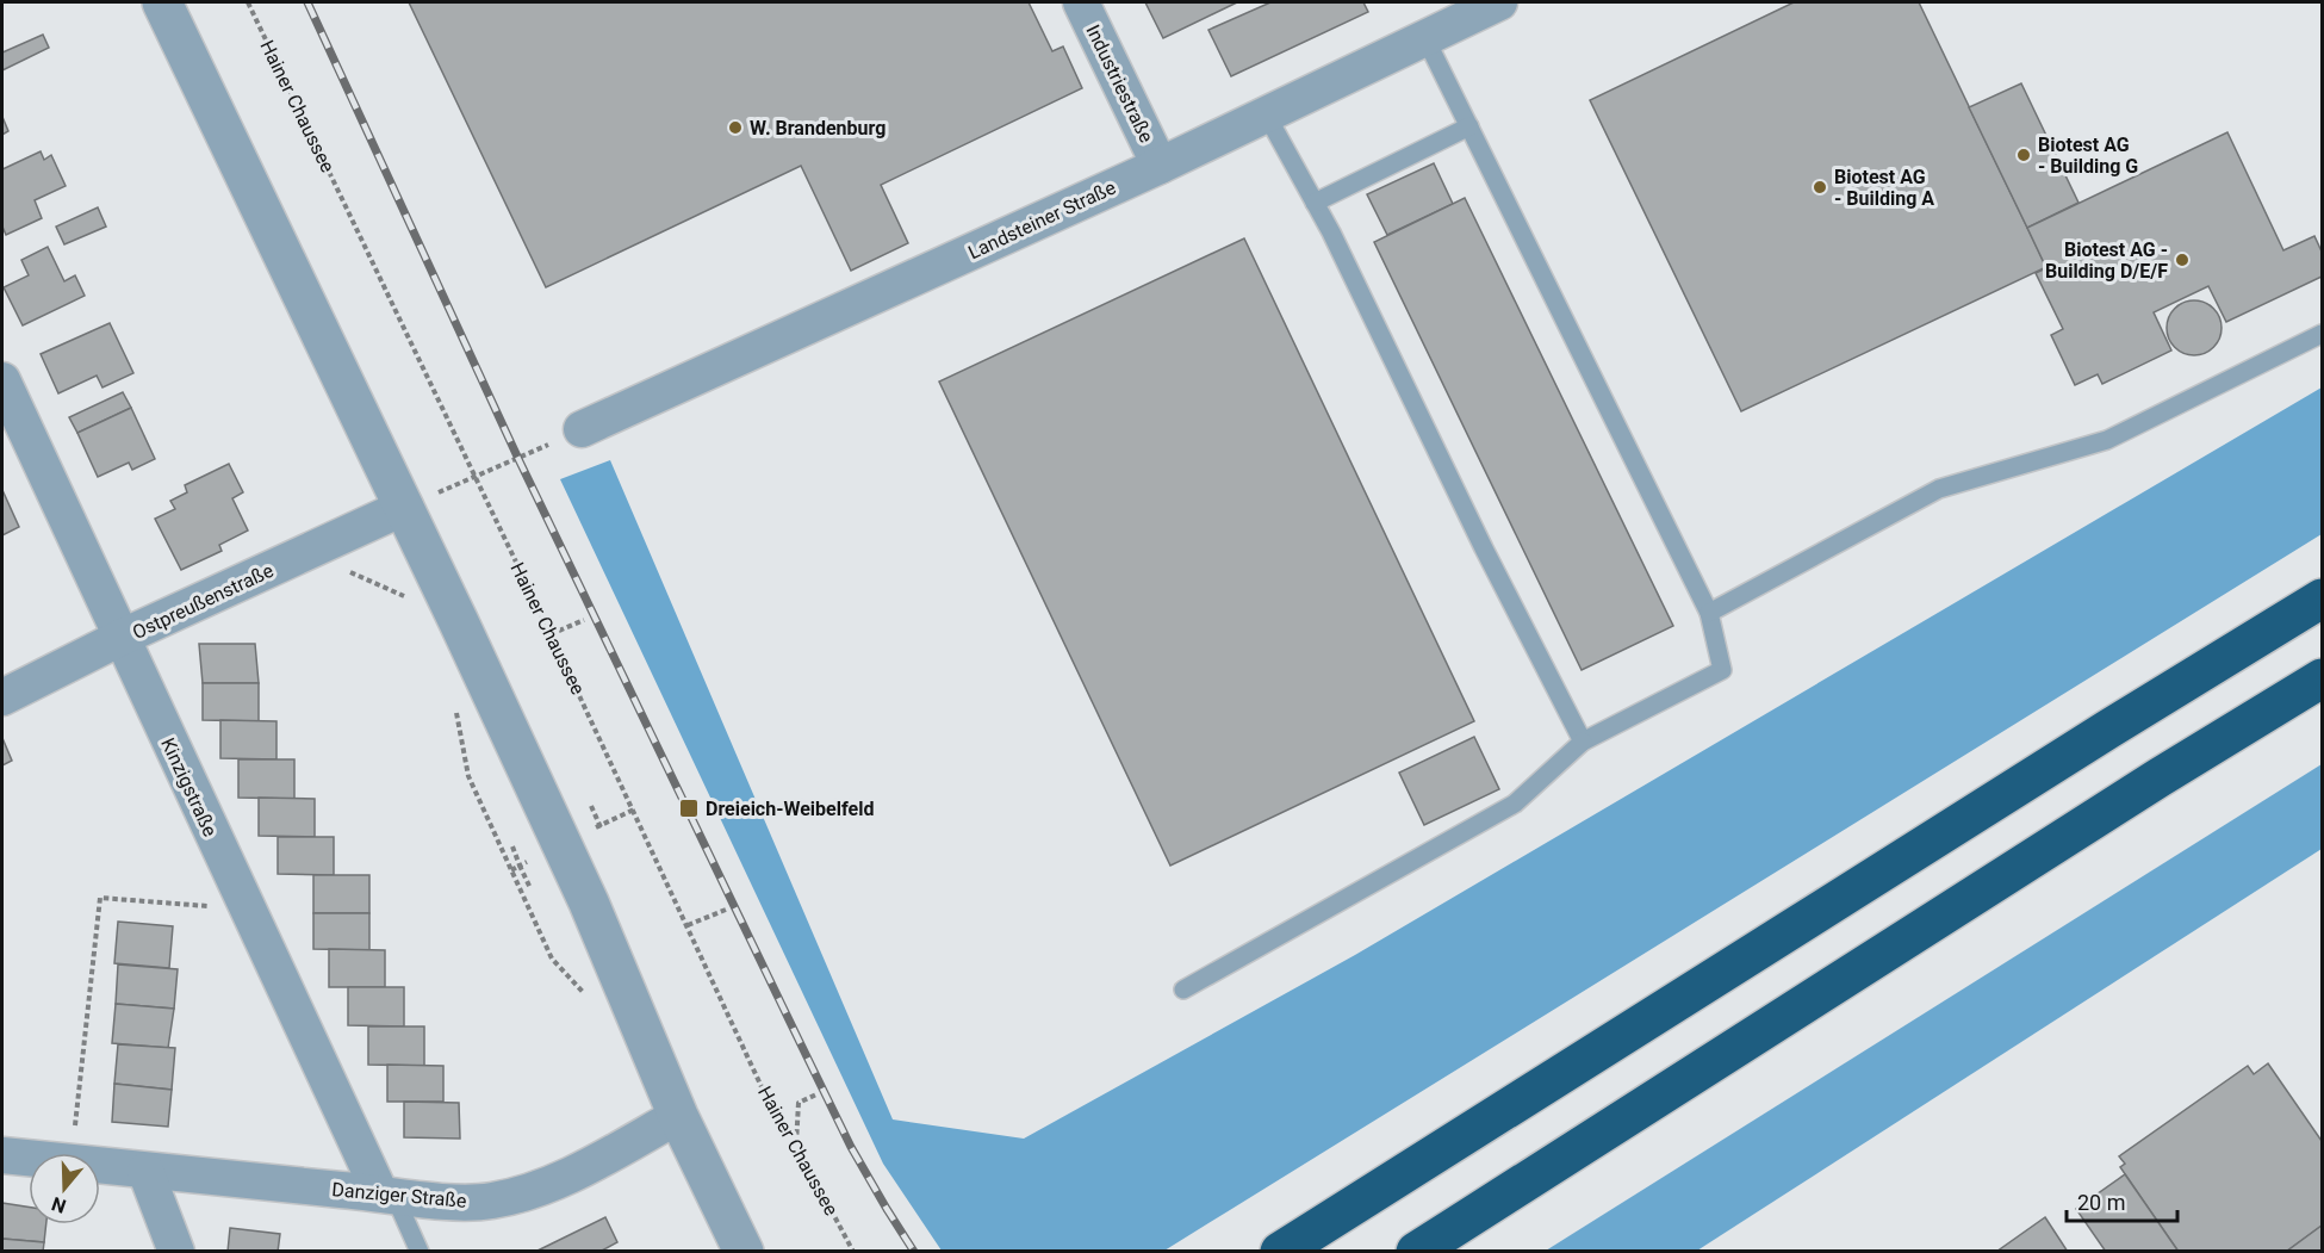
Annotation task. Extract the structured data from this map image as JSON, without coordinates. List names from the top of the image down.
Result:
{
  "streets": {
    "street": [
      "Industriestraße",
      "Landsteiner Straße",
      "Ostpreußenstraße",
      "Kinzigstraße",
      "Danziger Straße"
    ],
    "path": ["Hainer Chaussee"]
  },
  "crossings": [
    ["Industriestraße", "Landsteiner Straße"],
    ["Ostpreußenstraße", "Kinzigstraße"],
    ["Kinzigstraße", "Danziger Straße"]
  ],
  "places": {
    "other": [
      "W. Brandenburg",
      "Biotest AG - Building G",
      "Biotest AG - Building A",
      "Biotest AG - Building D/E/F"
    ],
    "transit": ["Dreieich-Weibelfeld"]
  },
  "scale_bar": "20 m",
  "north": "bottom"
}
